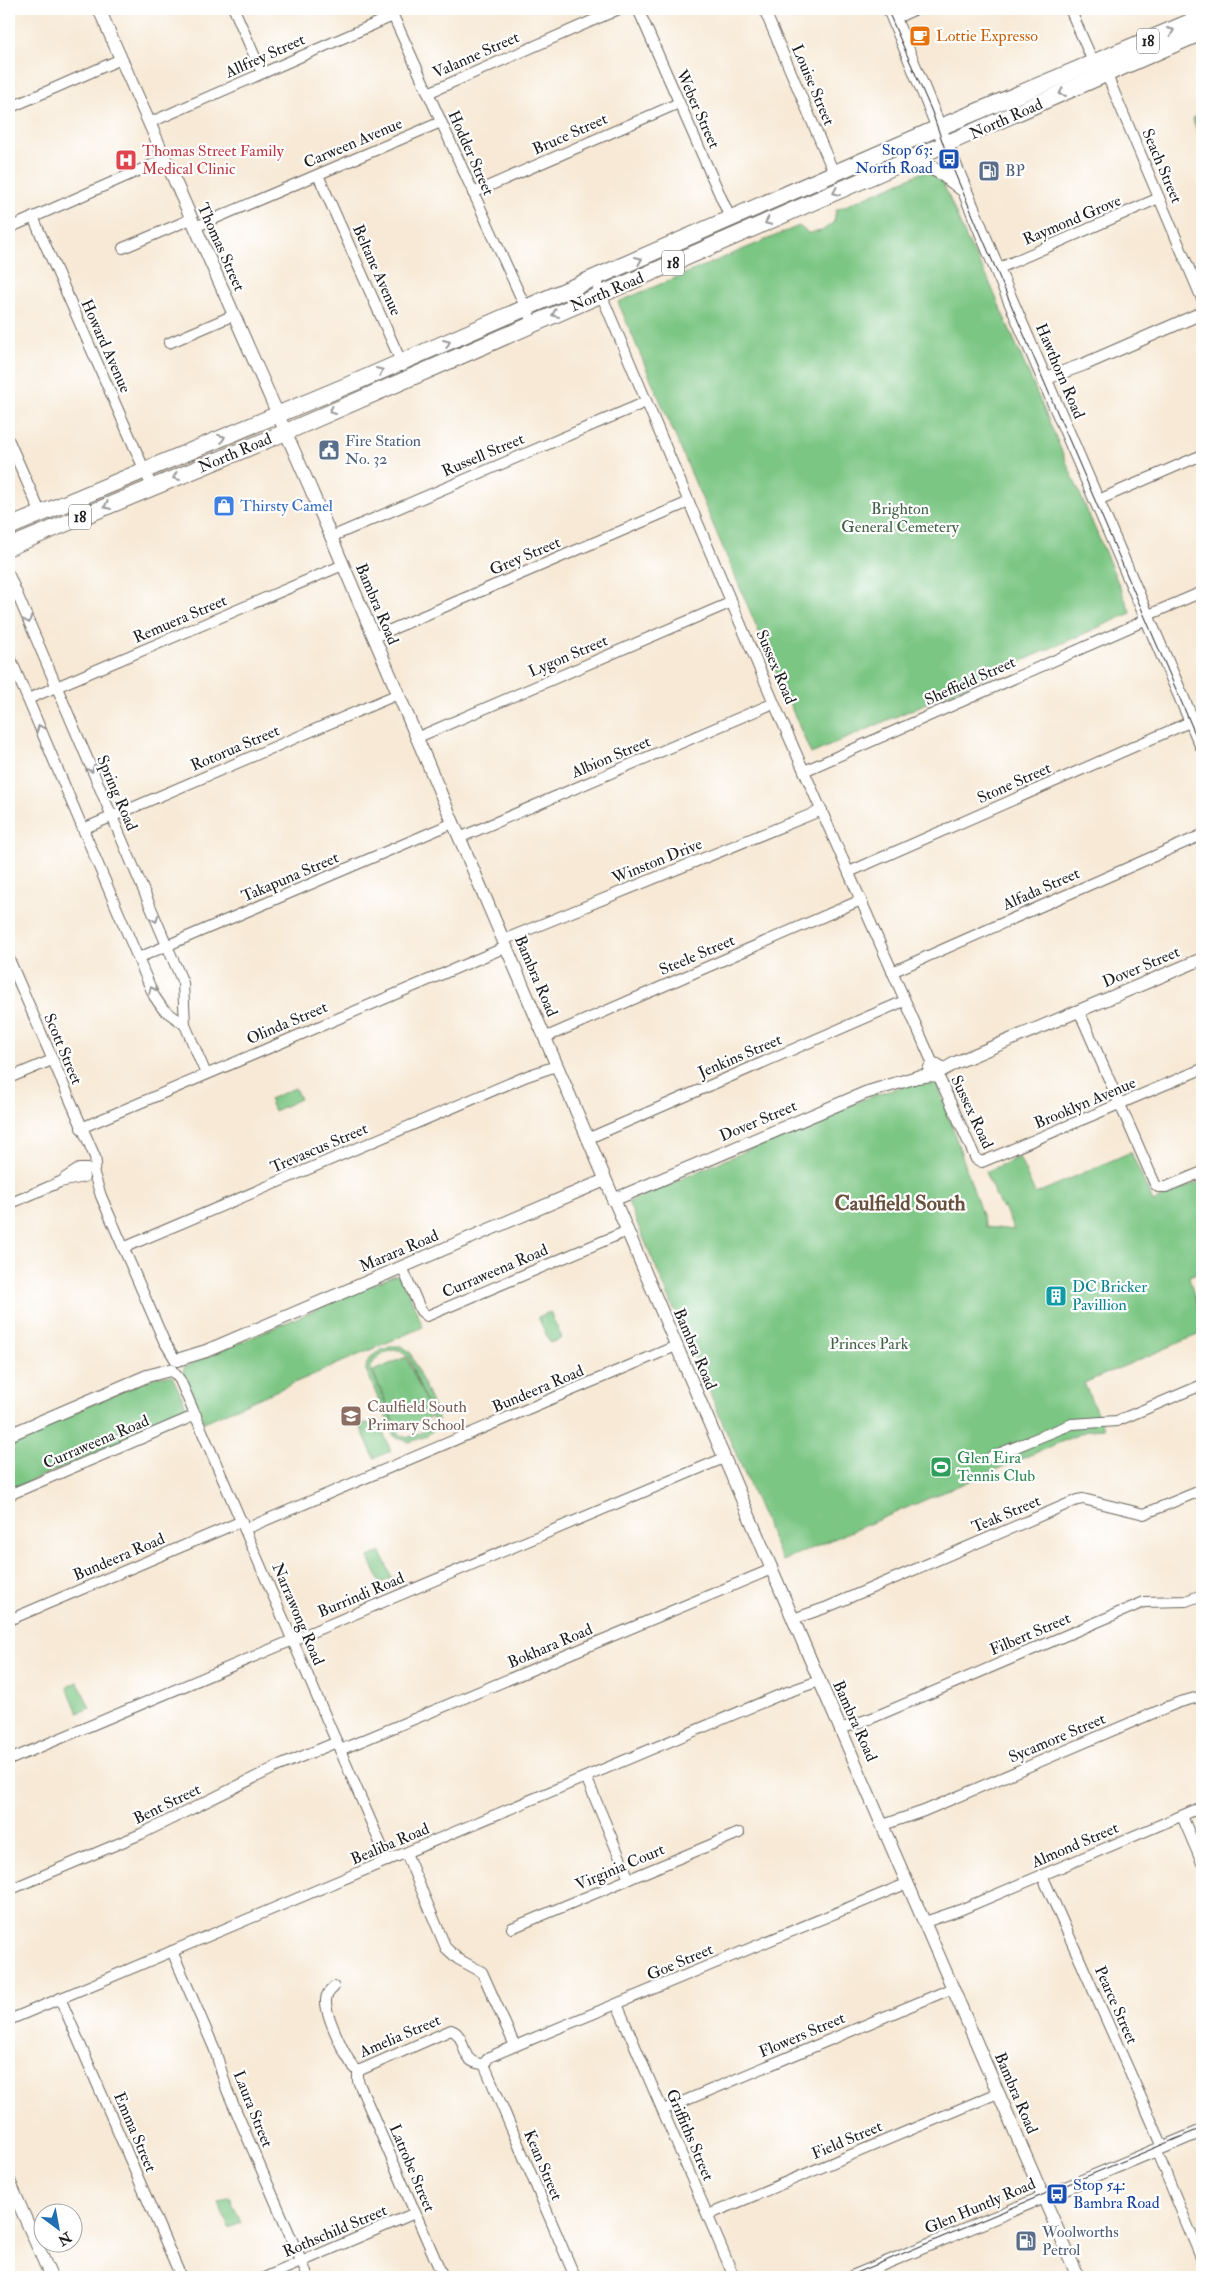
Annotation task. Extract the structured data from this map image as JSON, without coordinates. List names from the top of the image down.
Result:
{
  "streets": {
    "highway": ["18", "North Road"],
    "main road": ["Hawthorn Road"],
    "street": [
      "Valanne Street",
      "Allfrey Street",
      "Louise Street",
      "Weber Street",
      "Bruce Street",
      "Carween Avenue",
      "Hodder Street",
      "Seach Street",
      "Raymond Grove",
      "Thomas Street",
      "Beltane Avenue",
      "Howard Avenue",
      "Russell Street",
      "Grey Street",
      "Bambra Road",
      "Remuera Street",
      "Lygon Street",
      "Sussex Road",
      "Sheffield Street",
      "Rotorua Street",
      "Albion Street",
      "Stone Street",
      "Spring Road",
      "Winston Drive",
      "Takapuna Street",
      "Alfada Street",
      "Steele Street",
      "Dover Street",
      "Olinda Street",
      "Scott Street",
      "Jenkins Street",
      "Brooklyn Avenue",
      "Trevascus Street",
      "Marara Road",
      "Curraweena Road",
      "Bundeera Road",
      "Teak Street",
      "Burrindi Road",
      "Narrawong Road",
      "Filbert Street",
      "Bokhara Road",
      "Sycamore Street",
      "Bent Street",
      "Bealiba Road",
      "Almond Street",
      "Virginia Court",
      "Goe Street",
      "Pearce Street",
      "Flowers Street",
      "Amelia Street",
      "Laura Street",
      "Emma Street",
      "Griffiths Street",
      "Field Street",
      "Kean Street",
      "Latrobe Street",
      "Glen Huntly Road",
      "Rothschild Street"
    ]
  },
  "crossings": [
    ["Valanne Street", "Hodder Street"],
    ["Allfrey Street", "Hodder Street"],
    ["Allfrey Street", "Thomas Street"],
    ["Louise Street", "North Road"],
    ["Weber Street", "North Road"],
    ["Weber Street", "Bruce Street"],
    ["North Road", "Hodder Street"],
    ["North Road", "Seach Street"],
    ["North Road", "Thomas Street"],
    ["North Road", "Beltane Avenue"],
    ["North Road", "Howard Avenue"],
    ["North Road", "Hawthorn Road"],
    ["North Road", "Bambra Road"],
    ["North Road", "Sussex Road"],
    ["Bruce Street", "Hodder Street"],
    ["Carween Avenue", "Hodder Street"],
    ["Carween Avenue", "Thomas Street"],
    ["Carween Avenue", "Beltane Avenue"],
    ["Seach Street", "Raymond Grove"],
    ["Raymond Grove", "Hawthorn Road"],
    ["Thomas Street", "Bambra Road"],
    ["Hawthorn Road", "Sheffield Street"],
    ["Hawthorn Road", "Stone Street"],
    ["Russell Street", "Bambra Road"],
    ["Russell Street", "Sussex Road"],
    ["Grey Street", "Bambra Road"],
    ["Grey Street", "Sussex Road"],
    ["Bambra Road", "Remuera Street"],
    ["Bambra Road", "Lygon Street"],
    ["Bambra Road", "Rotorua Street"],
    ["Bambra Road", "Albion Street"],
    ["Bambra Road", "Winston Drive"],
    ["Bambra Road", "Takapuna Street"],
    ["Bambra Road", "Steele Street"],
    ["Bambra Road", "Dover Street"],
    ["Bambra Road", "Olinda Street"],
    ["Bambra Road", "Jenkins Street"],
    ["Bambra Road", "Trevascus Street"],
    ["Bambra Road", "Marara Road"],
    ["Bambra Road", "Curraweena Road"],
    ["Bambra Road", "Bundeera Road"],
    ["Bambra Road", "Teak Street"],
    ["Bambra Road", "Burrindi Road"],
    ["Bambra Road", "Filbert Street"],
    ["Bambra Road", "Bokhara Road"],
    ["Bambra Road", "Sycamore Street"],
    ["Bambra Road", "Bealiba Road"],
    ["Bambra Road", "Almond Street"],
    ["Bambra Road", "Goe Street"],
    ["Bambra Road", "Flowers Street"],
    ["Bambra Road", "Field Street"],
    ["Bambra Road", "Glen Huntly Road"],
    ["Remuera Street", "Spring Road"],
    ["Lygon Street", "Sussex Road"],
    ["Sussex Road", "Sheffield Street"],
    ["Sussex Road", "Albion Street"],
    ["Sussex Road", "Stone Street"],
    ["Sussex Road", "Winston Drive"],
    ["Sussex Road", "Alfada Street"],
    ["Sussex Road", "Steele Street"],
    ["Sussex Road", "Dover Street"],
    ["Sussex Road", "Jenkins Street"],
    ["Sussex Road", "Brooklyn Avenue"],
    ["Rotorua Street", "Spring Road"],
    ["Spring Road", "Takapuna Street"],
    ["Spring Road", "Olinda Street"],
    ["Winston Drive", "Olinda Street"],
    ["Olinda Street", "Scott Street"],
    ["Scott Street", "Narrawong Road"],
    ["Trevascus Street", "Narrawong Road"],
    ["Marara Road", "Curraweena Road"],
    ["Marara Road", "Narrawong Road"],
    ["Curraweena Road", "Narrawong Road"],
    ["Bundeera Road", "Narrawong Road"],
    ["Burrindi Road", "Narrawong Road"],
    ["Narrawong Road", "Bokhara Road"],
    ["Narrawong Road", "Bent Street"],
    ["Narrawong Road", "Bealiba Road"],
    ["Bokhara Road", "Bent Street"],
    ["Bealiba Road", "Laura Street"],
    ["Bealiba Road", "Emma Street"],
    ["Almond Street", "Pearce Street"],
    ["Goe Street", "Amelia Street"],
    ["Goe Street", "Griffiths Street"],
    ["Goe Street", "Kean Street"],
    ["Pearce Street", "Glen Huntly Road"],
    ["Flowers Street", "Griffiths Street"],
    ["Amelia Street", "Kean Street"],
    ["Amelia Street", "Latrobe Street"],
    ["Laura Street", "Rothschild Street"],
    ["Griffiths Street", "Field Street"],
    ["Latrobe Street", "Rothschild Street"]
  ],
  "districts": ["Caulfield South"],
  "parks": ["Brighton General Cemetery", "Princes Park"],
  "places": {
    "cafe": ["Lottie Expresso"],
    "bus stop": ["Stop 63: North Road", "Stop 54: Bambra Road"],
    "hospital": ["Thomas Street Family Medical Clinic"],
    "fuel station": ["BP", "Woolworths Petrol"],
    "public building": ["Fire Station No. 32"],
    "shop": ["Thirsty Camel"],
    "building": ["DC Bricker Pavillion"],
    "school or university": ["Caulfield South Primary School"],
    "sports": ["Glen Eira Tennis Club"]
  },
  "north": "bottom right"
}
